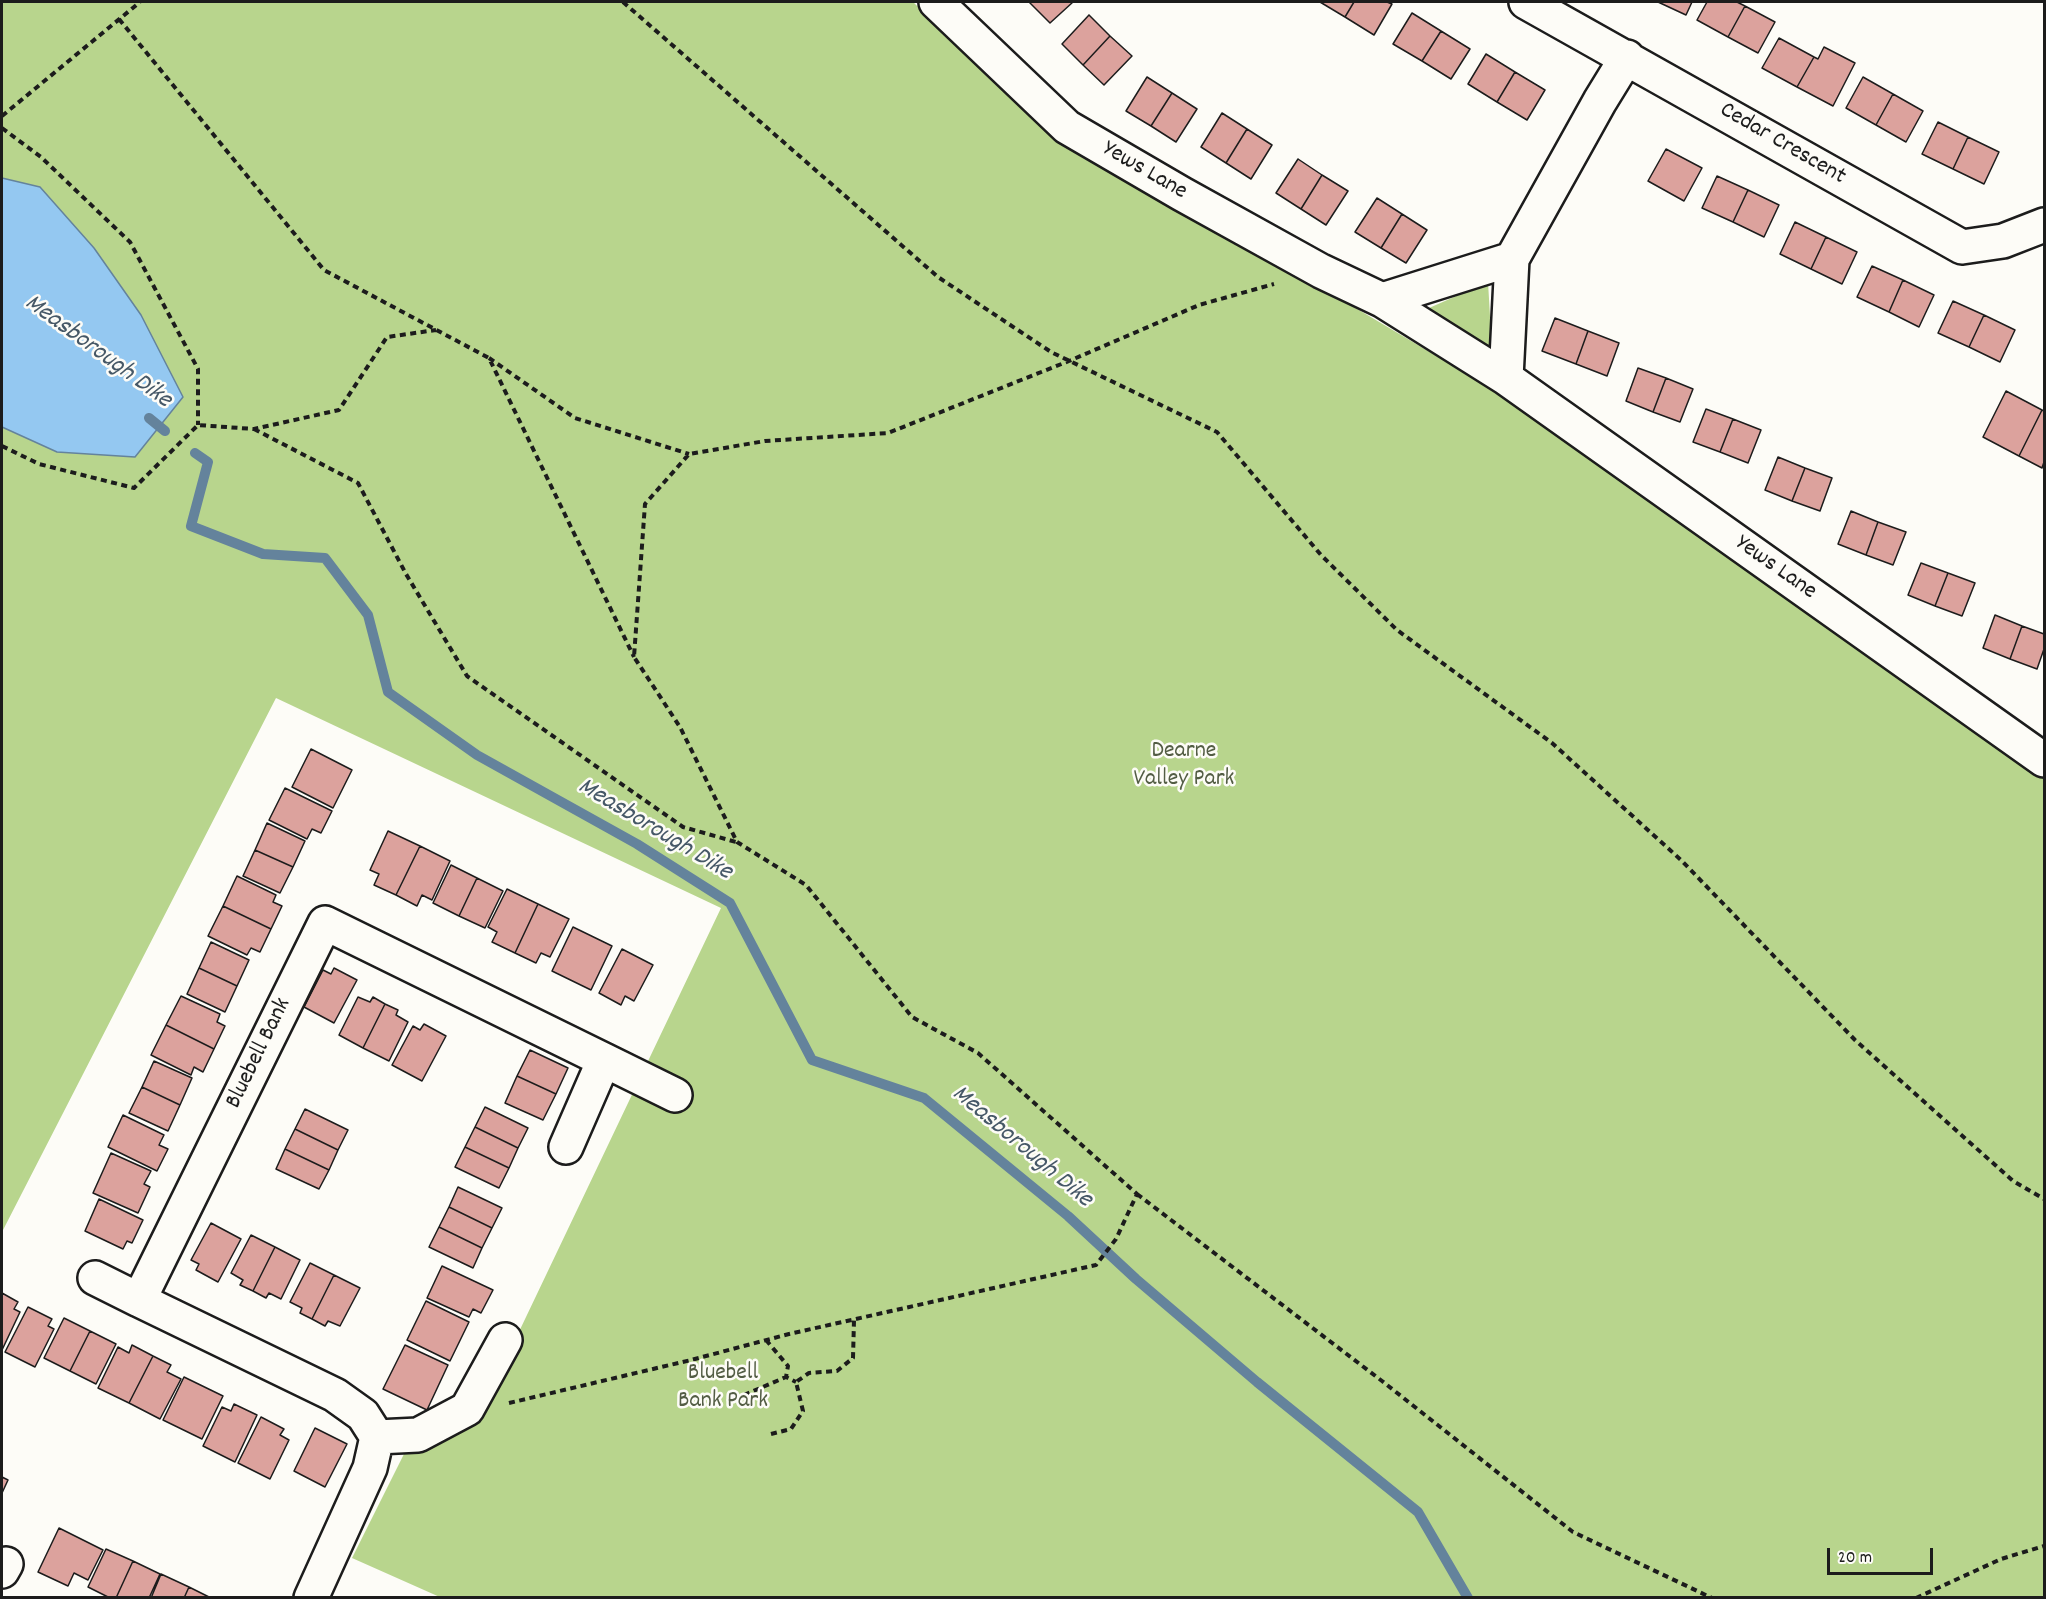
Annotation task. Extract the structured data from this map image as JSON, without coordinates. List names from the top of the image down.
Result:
{
  "streets": {
    "street": ["Cedar Crescent", "Yews Lane", "Bluebell Bank"]
  },
  "water": ["Measborough Dike"],
  "parks": ["Dearne Valley Park", "Bluebell Bank Park"],
  "scale_bar": "20 m"
}
